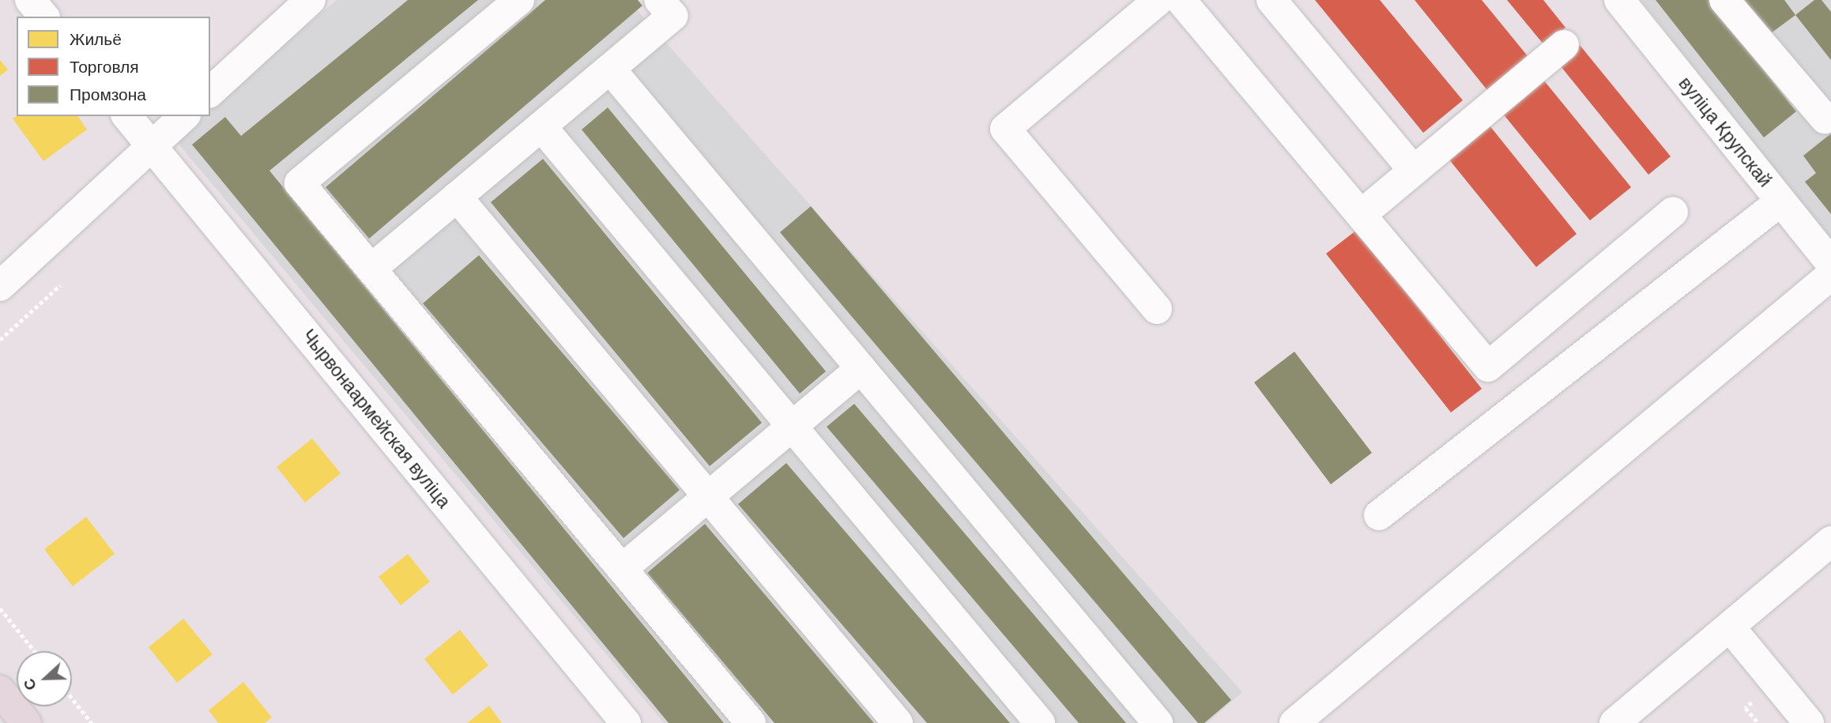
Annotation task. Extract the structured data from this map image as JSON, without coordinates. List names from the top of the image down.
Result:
{
  "streets": {
    "street": ["вуліца Крупскай", "Чырвонаармейская вуліца"]
  },
  "legend": ["Жильё", "Торговля", "Промзона"],
  "north": "left"
}
